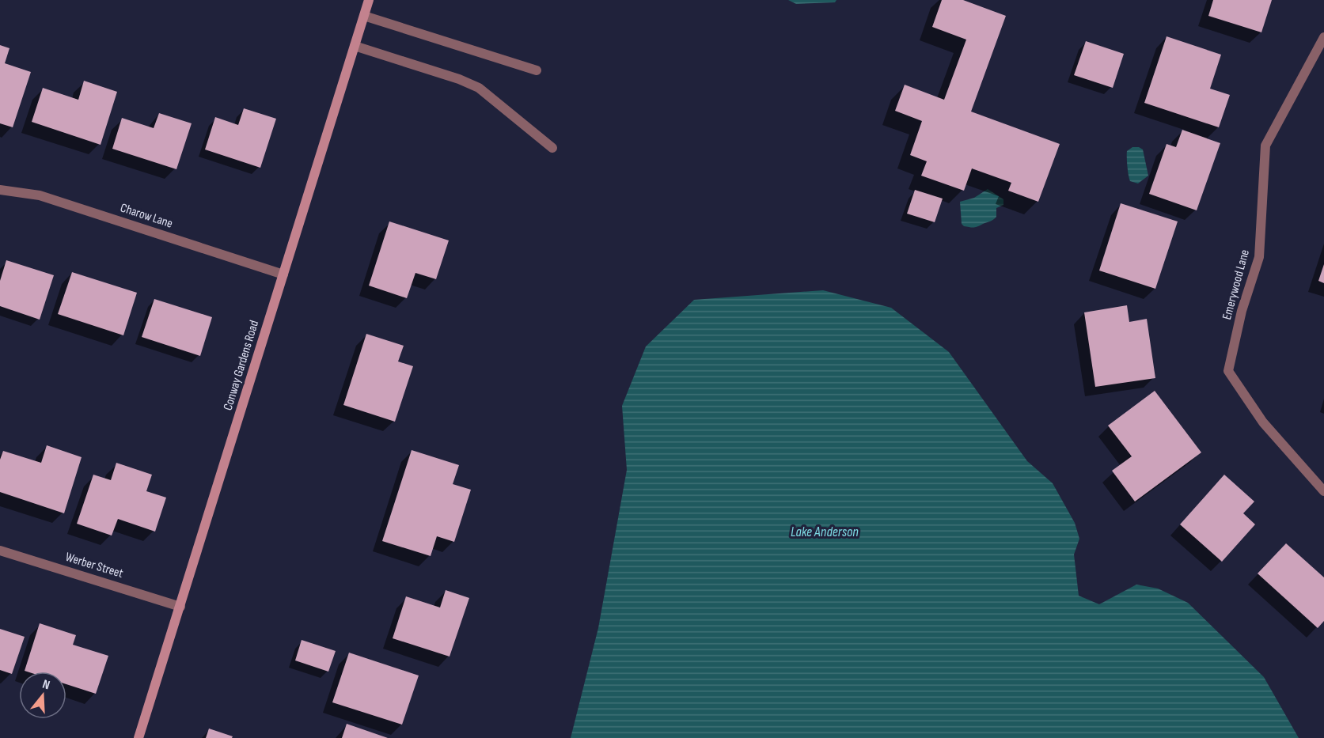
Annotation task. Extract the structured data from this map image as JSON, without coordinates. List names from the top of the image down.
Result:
{
  "streets": {
    "street": [
      "Charow Lane",
      "Emerywood Lane",
      "Conway Gardens Road",
      "Werber Street"
    ]
  },
  "crossings": [
    ["Charow Lane", "Conway Gardens Road"],
    ["Conway Gardens Road", "Werber Street"]
  ],
  "water": ["Lake Anderson"],
  "north": "top"
}
